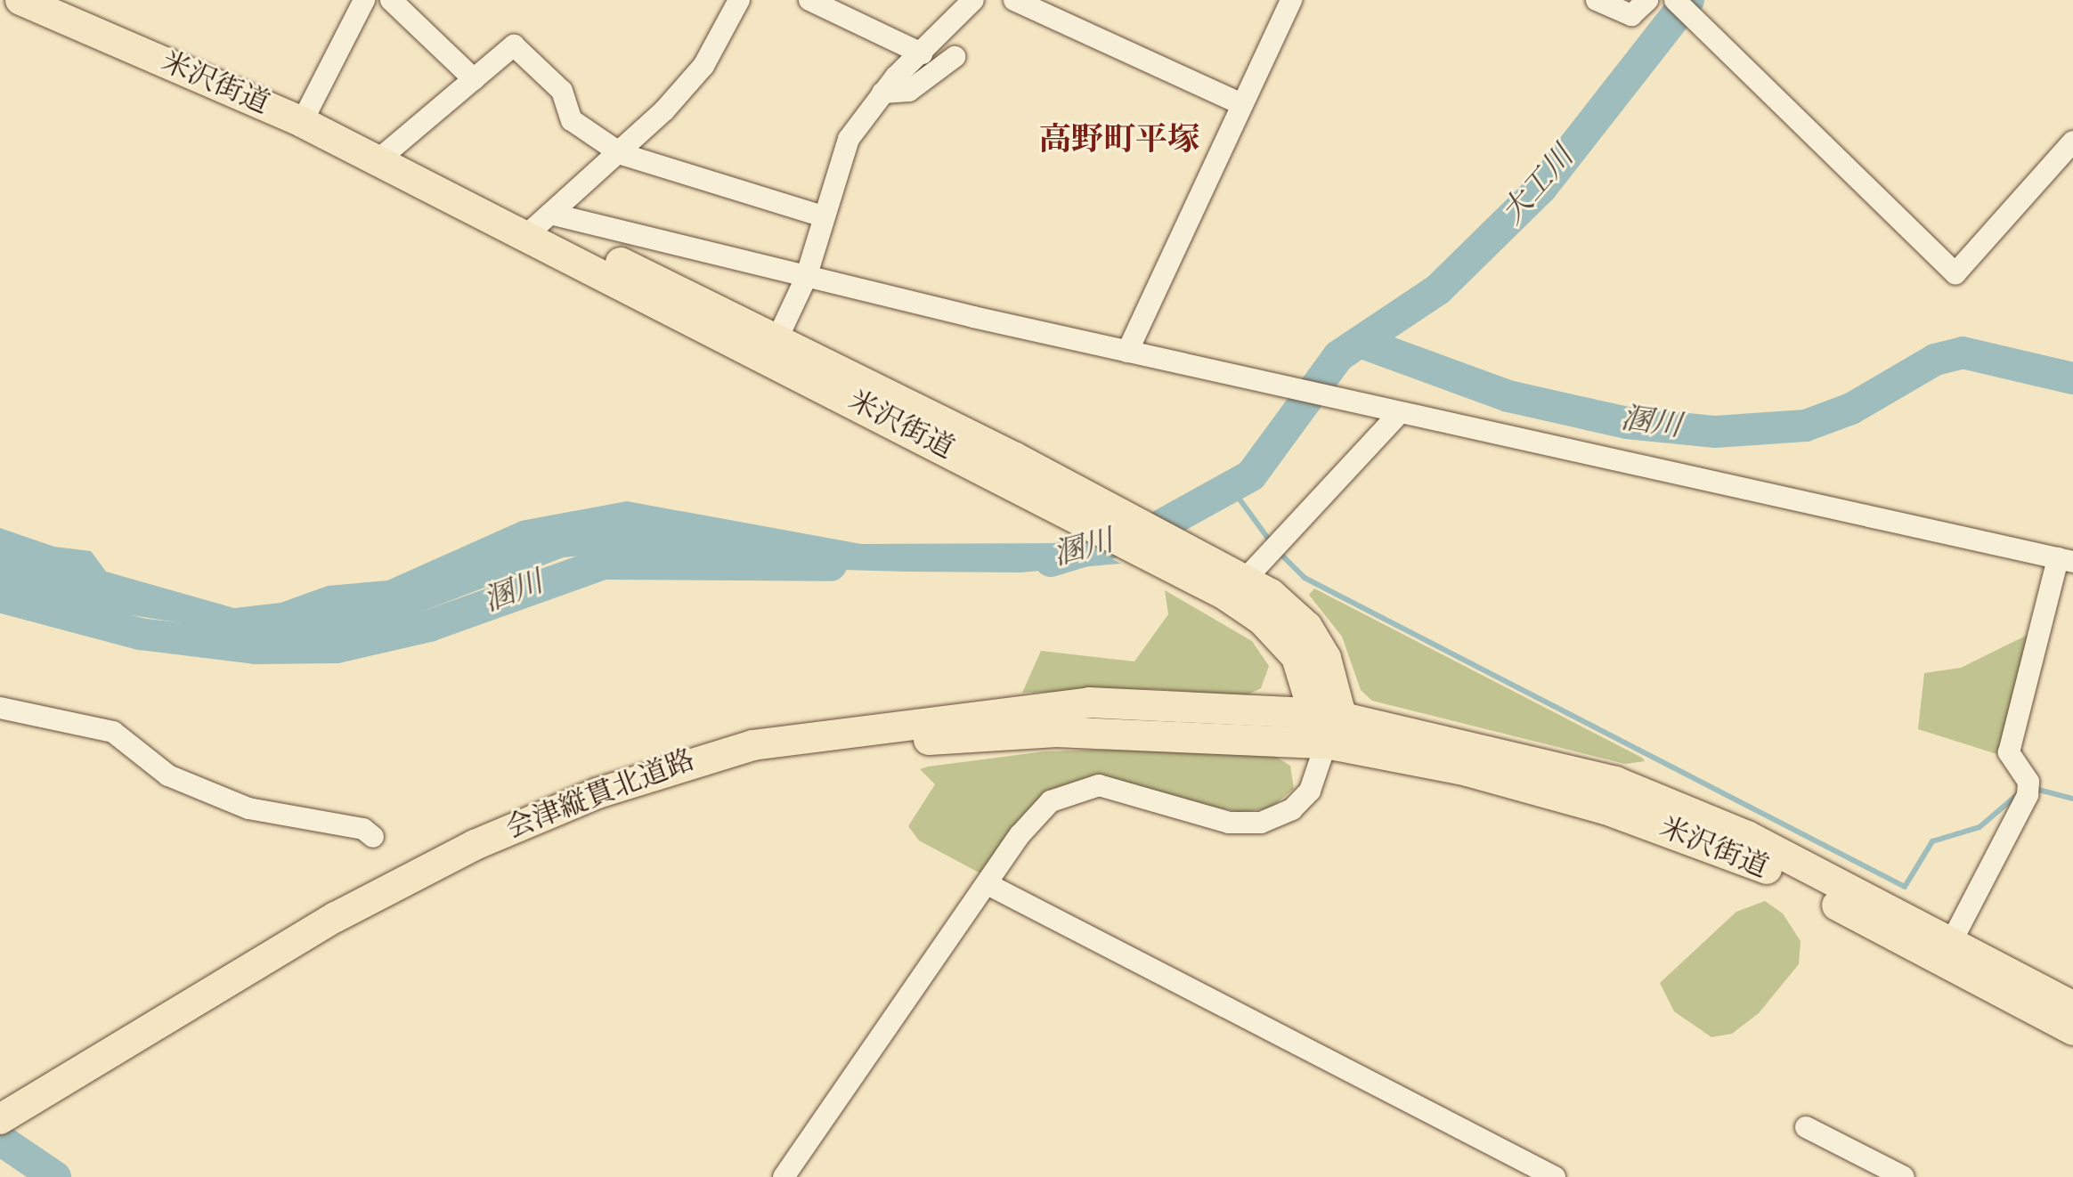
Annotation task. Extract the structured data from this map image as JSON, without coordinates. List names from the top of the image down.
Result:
{
  "streets": {
    "highway": ["米沢街道", "会津縦貫北道路"]
  },
  "crossings": [
    ["米沢街道", "会津縦貫北道路"]
  ],
  "districts": ["高野町平塚"],
  "water": ["大工川", "溷川"]
}
